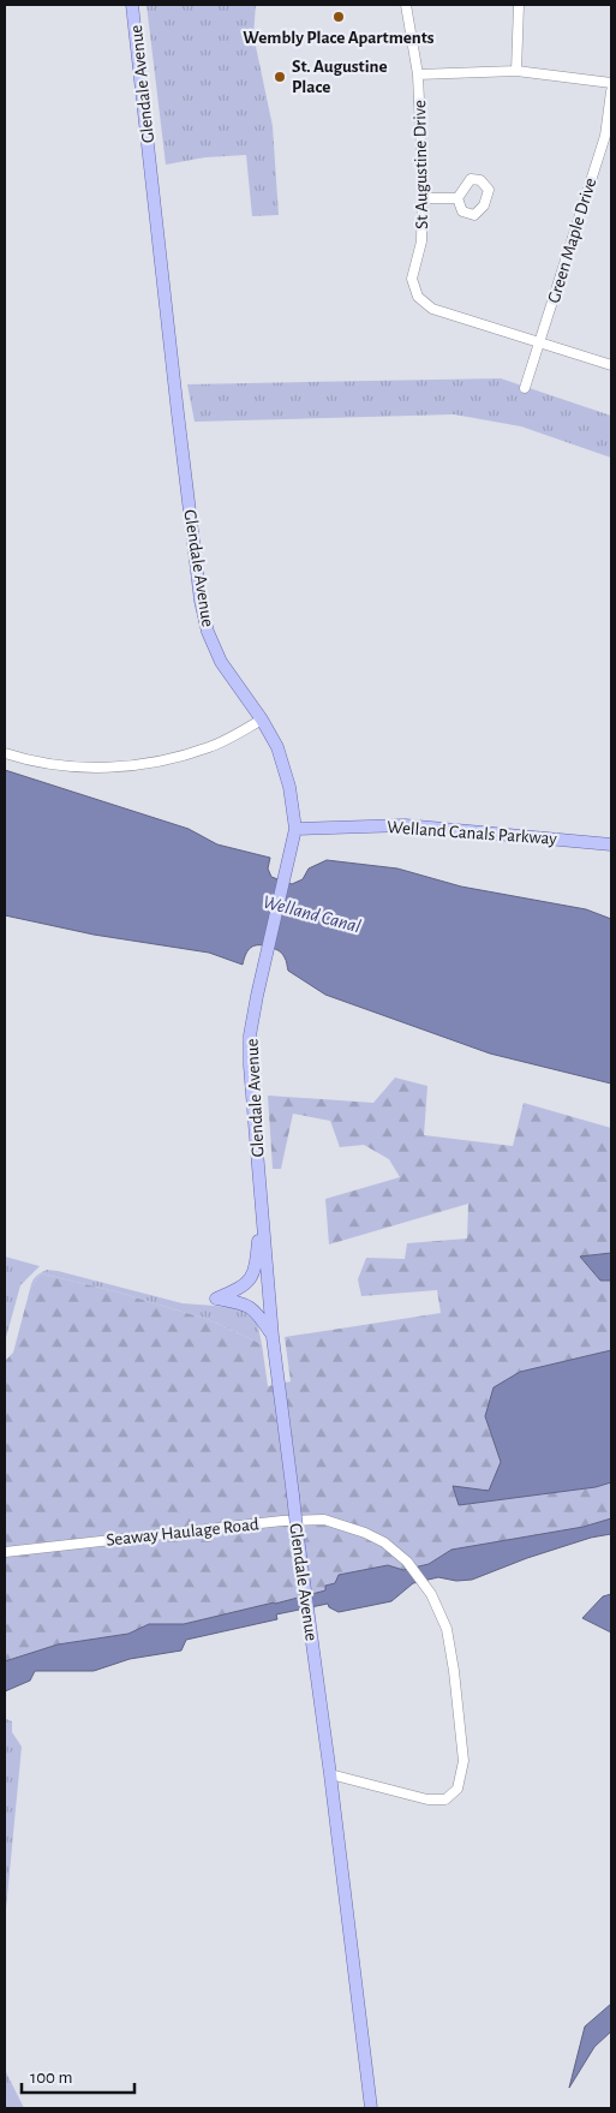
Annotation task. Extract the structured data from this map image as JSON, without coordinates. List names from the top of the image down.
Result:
{
  "streets": {
    "main road": ["Glendale Avenue", "Welland Canals Parkway"],
    "street": ["St Augustine Drive", "Green Maple Drive", "Seaway Haulage Road"]
  },
  "crossings": [
    ["Glendale Avenue", "Welland Canals Parkway"],
    ["Glendale Avenue", "Seaway Haulage Road"],
    ["St Augustine Drive", "Green Maple Drive"]
  ],
  "water": ["Welland Canal"],
  "places": ["Wembly Place Apartments", "St. Augustine Place"],
  "scale_bar": "100 m"
}
